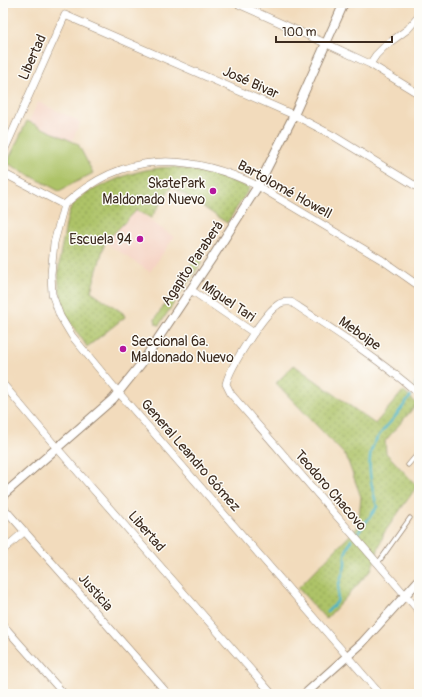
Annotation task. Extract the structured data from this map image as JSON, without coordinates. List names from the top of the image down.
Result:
{
  "streets": {
    "street": [
      "Libertad",
      "José Bivar",
      "Bartolomé Howell",
      "Agapito Paraberá",
      "Miguel Tari",
      "Meboipe",
      "General Leandro Gómez",
      "Teodoro Chacovo",
      "Justicia"
    ]
  },
  "crossings": [
    ["Libertad", "José Bivar"],
    ["Libertad", "Agapito Paraberá"],
    ["José Bivar", "Agapito Paraberá"],
    ["Bartolomé Howell", "Agapito Paraberá"],
    ["Bartolomé Howell", "General Leandro Gómez"],
    ["Agapito Paraberá", "Miguel Tari"],
    ["Agapito Paraberá", "General Leandro Gómez"],
    ["Miguel Tari", "Meboipe"],
    ["Miguel Tari", "Teodoro Chacovo"],
    ["Meboipe", "Teodoro Chacovo"]
  ],
  "places": ["SkatePark Maldonado Nuevo", "Escuela 94", "Seccional 6a. Maldonado Nuevo"],
  "scale_bar": "100 m"
}
